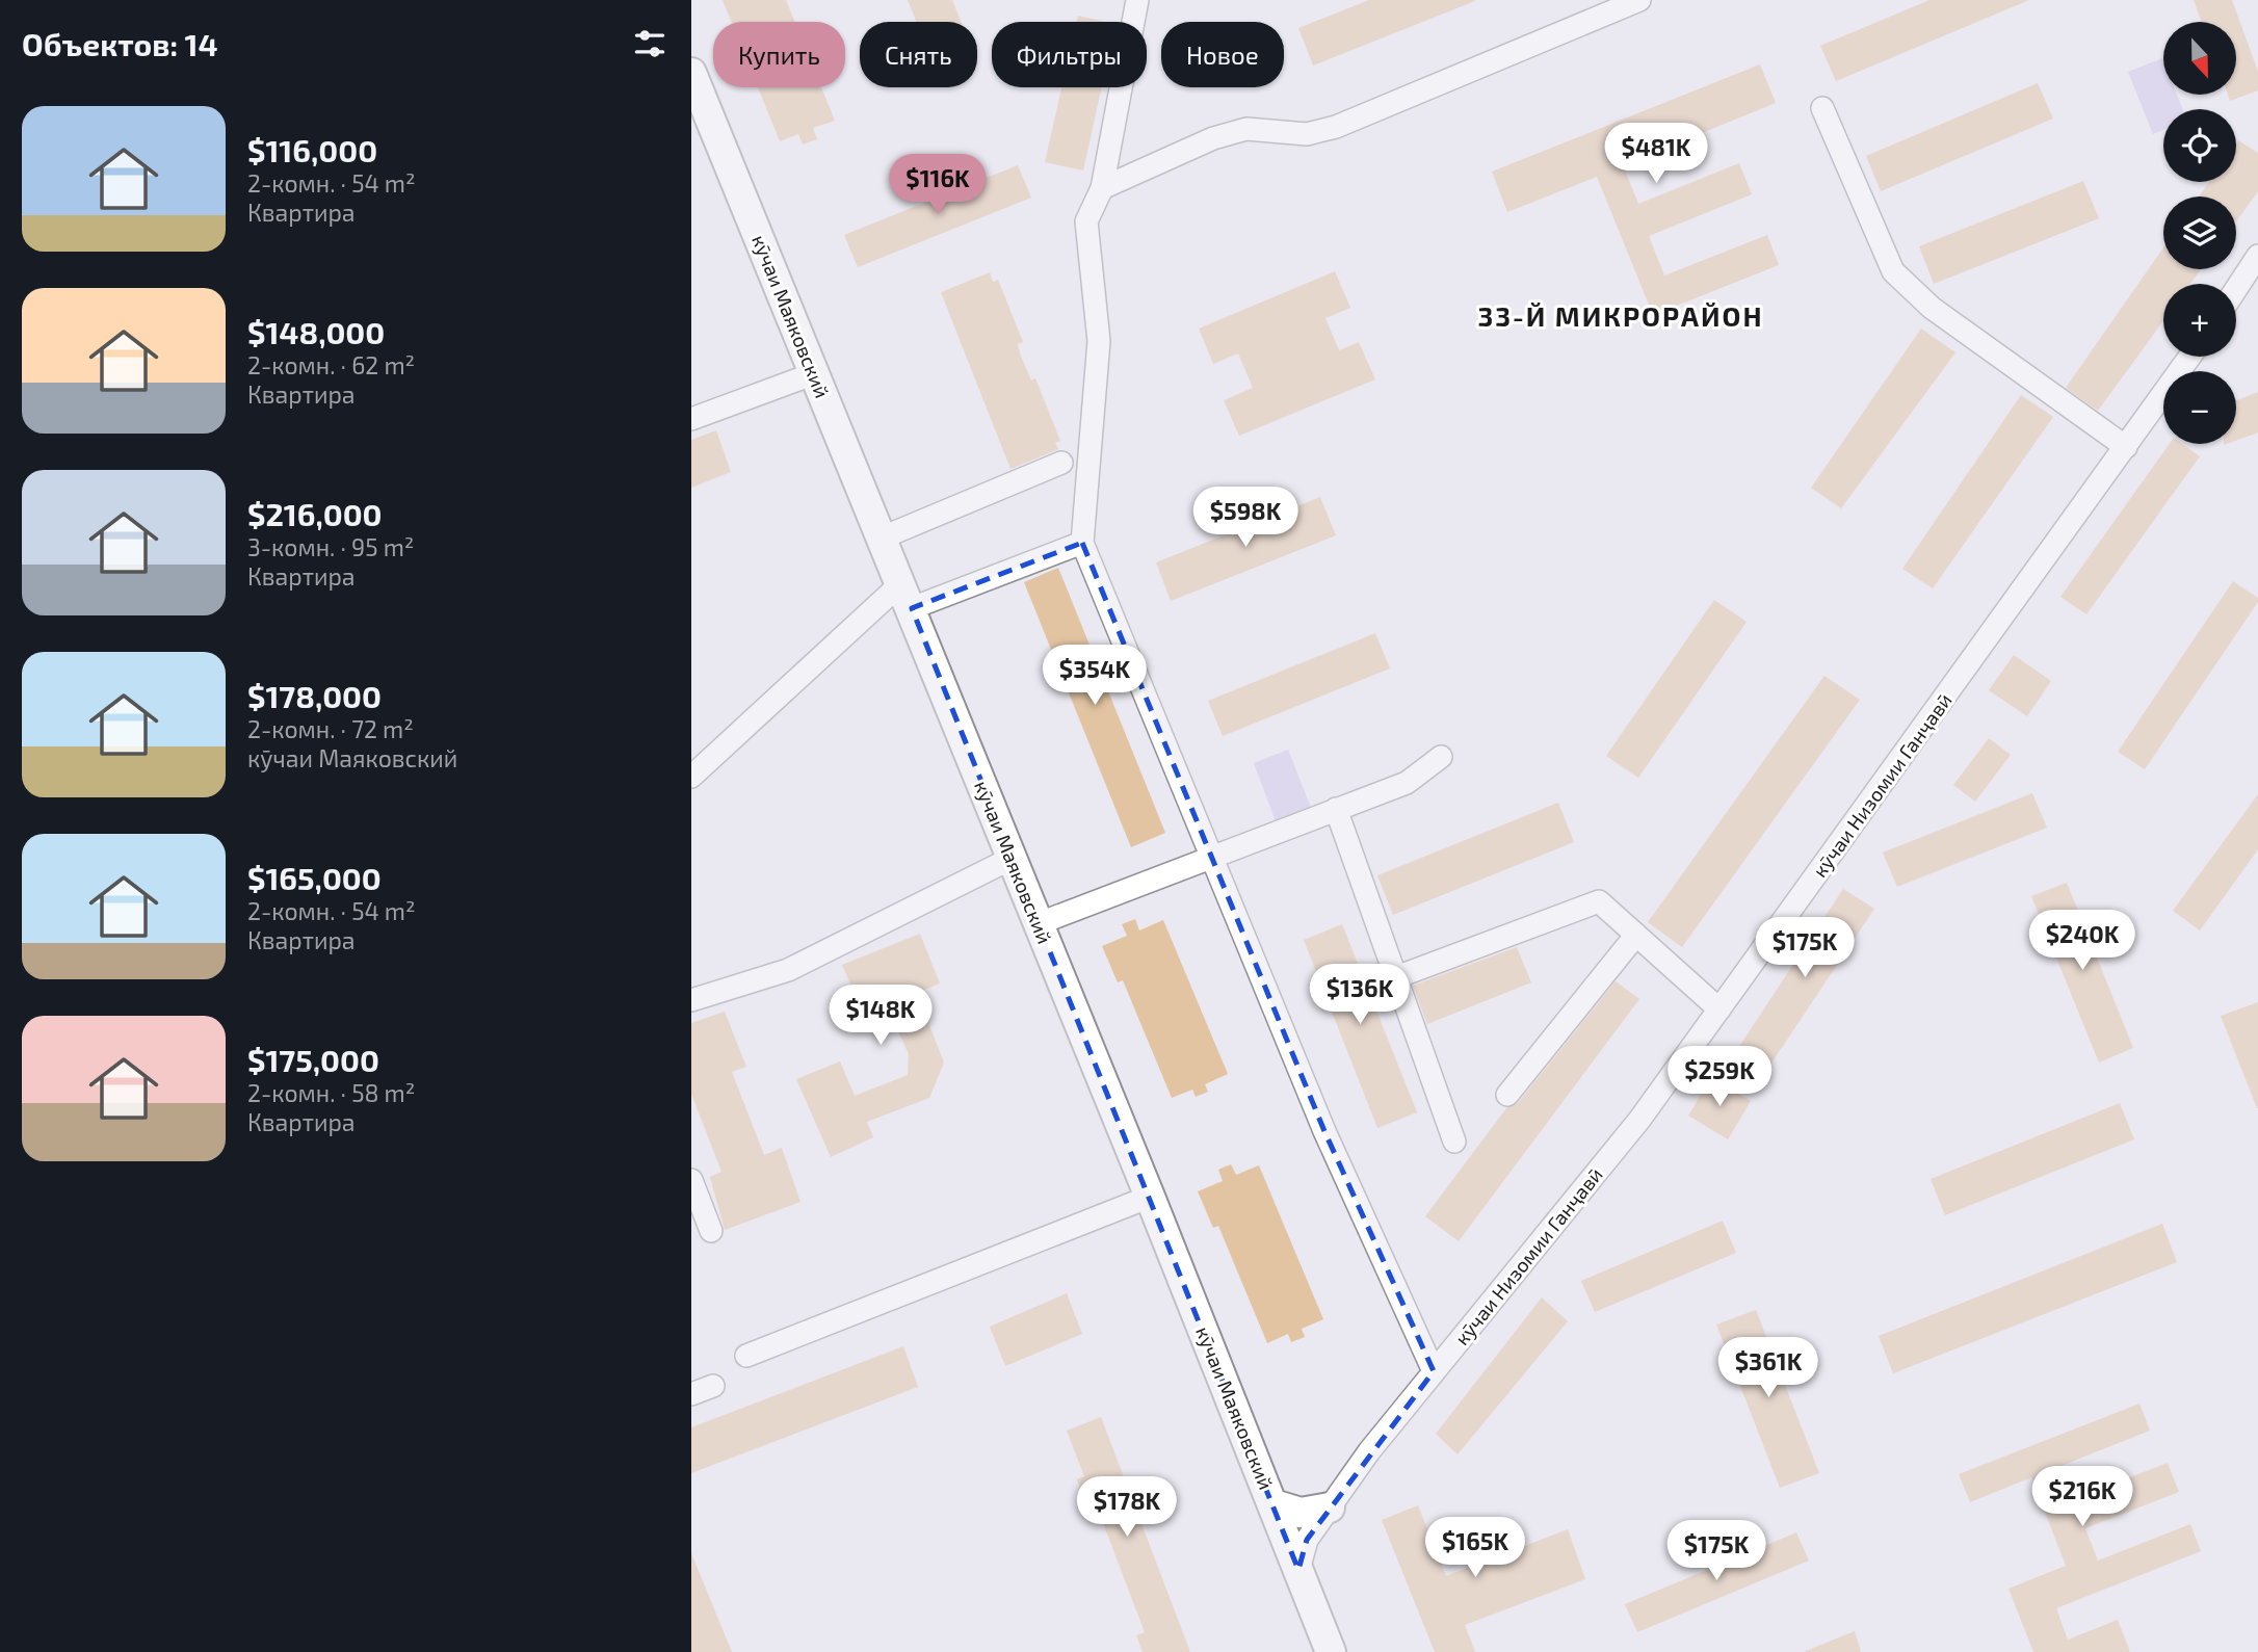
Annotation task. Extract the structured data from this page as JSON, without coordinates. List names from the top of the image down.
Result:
{
  "streets": {
    "street": ["кӯчаи Маяковский", "кӯчаи Низомии Ганҷавӣ"]
  },
  "crossings": [
    ["кӯчаи Маяковский", "кӯчаи Низомии Ганҷавӣ"]
  ],
  "districts": ["33-Й МИКРОРАЙОН"],
  "north": "bottom",
  "page": {
    "heading": "Объектов: 14",
    "map_buttons": ["+", "−"],
    "chip": [
      "Купить",
      "Снять",
      "Фильтры",
      "Новое"
    ],
    "list": [
      {
        "name": "$116,000",
        "note": "2-комн. · 54 m² · Квартира"
      },
      {
        "name": "$148,000",
        "note": "2-комн. · 62 m² · Квартира"
      },
      {
        "name": "$216,000",
        "note": "3-комн. · 95 m² · Квартира"
      },
      {
        "name": "$178,000",
        "note": "2-комн. · 72 m² · кӯчаи Маяковский"
      },
      {
        "name": "$165,000",
        "note": "2-комн. · 54 m² · Квартира"
      },
      {
        "name": "$175,000",
        "note": "2-комн. · 58 m² · Квартира"
      }
    ],
    "price": [
      "$481K",
      "$116K",
      "$598K",
      "$354K",
      "$240K",
      "$175K",
      "$136K",
      "$148K",
      "$259K",
      "$361K",
      "$216K",
      "$178K",
      "$165K",
      "$175K"
    ]
  }
}
